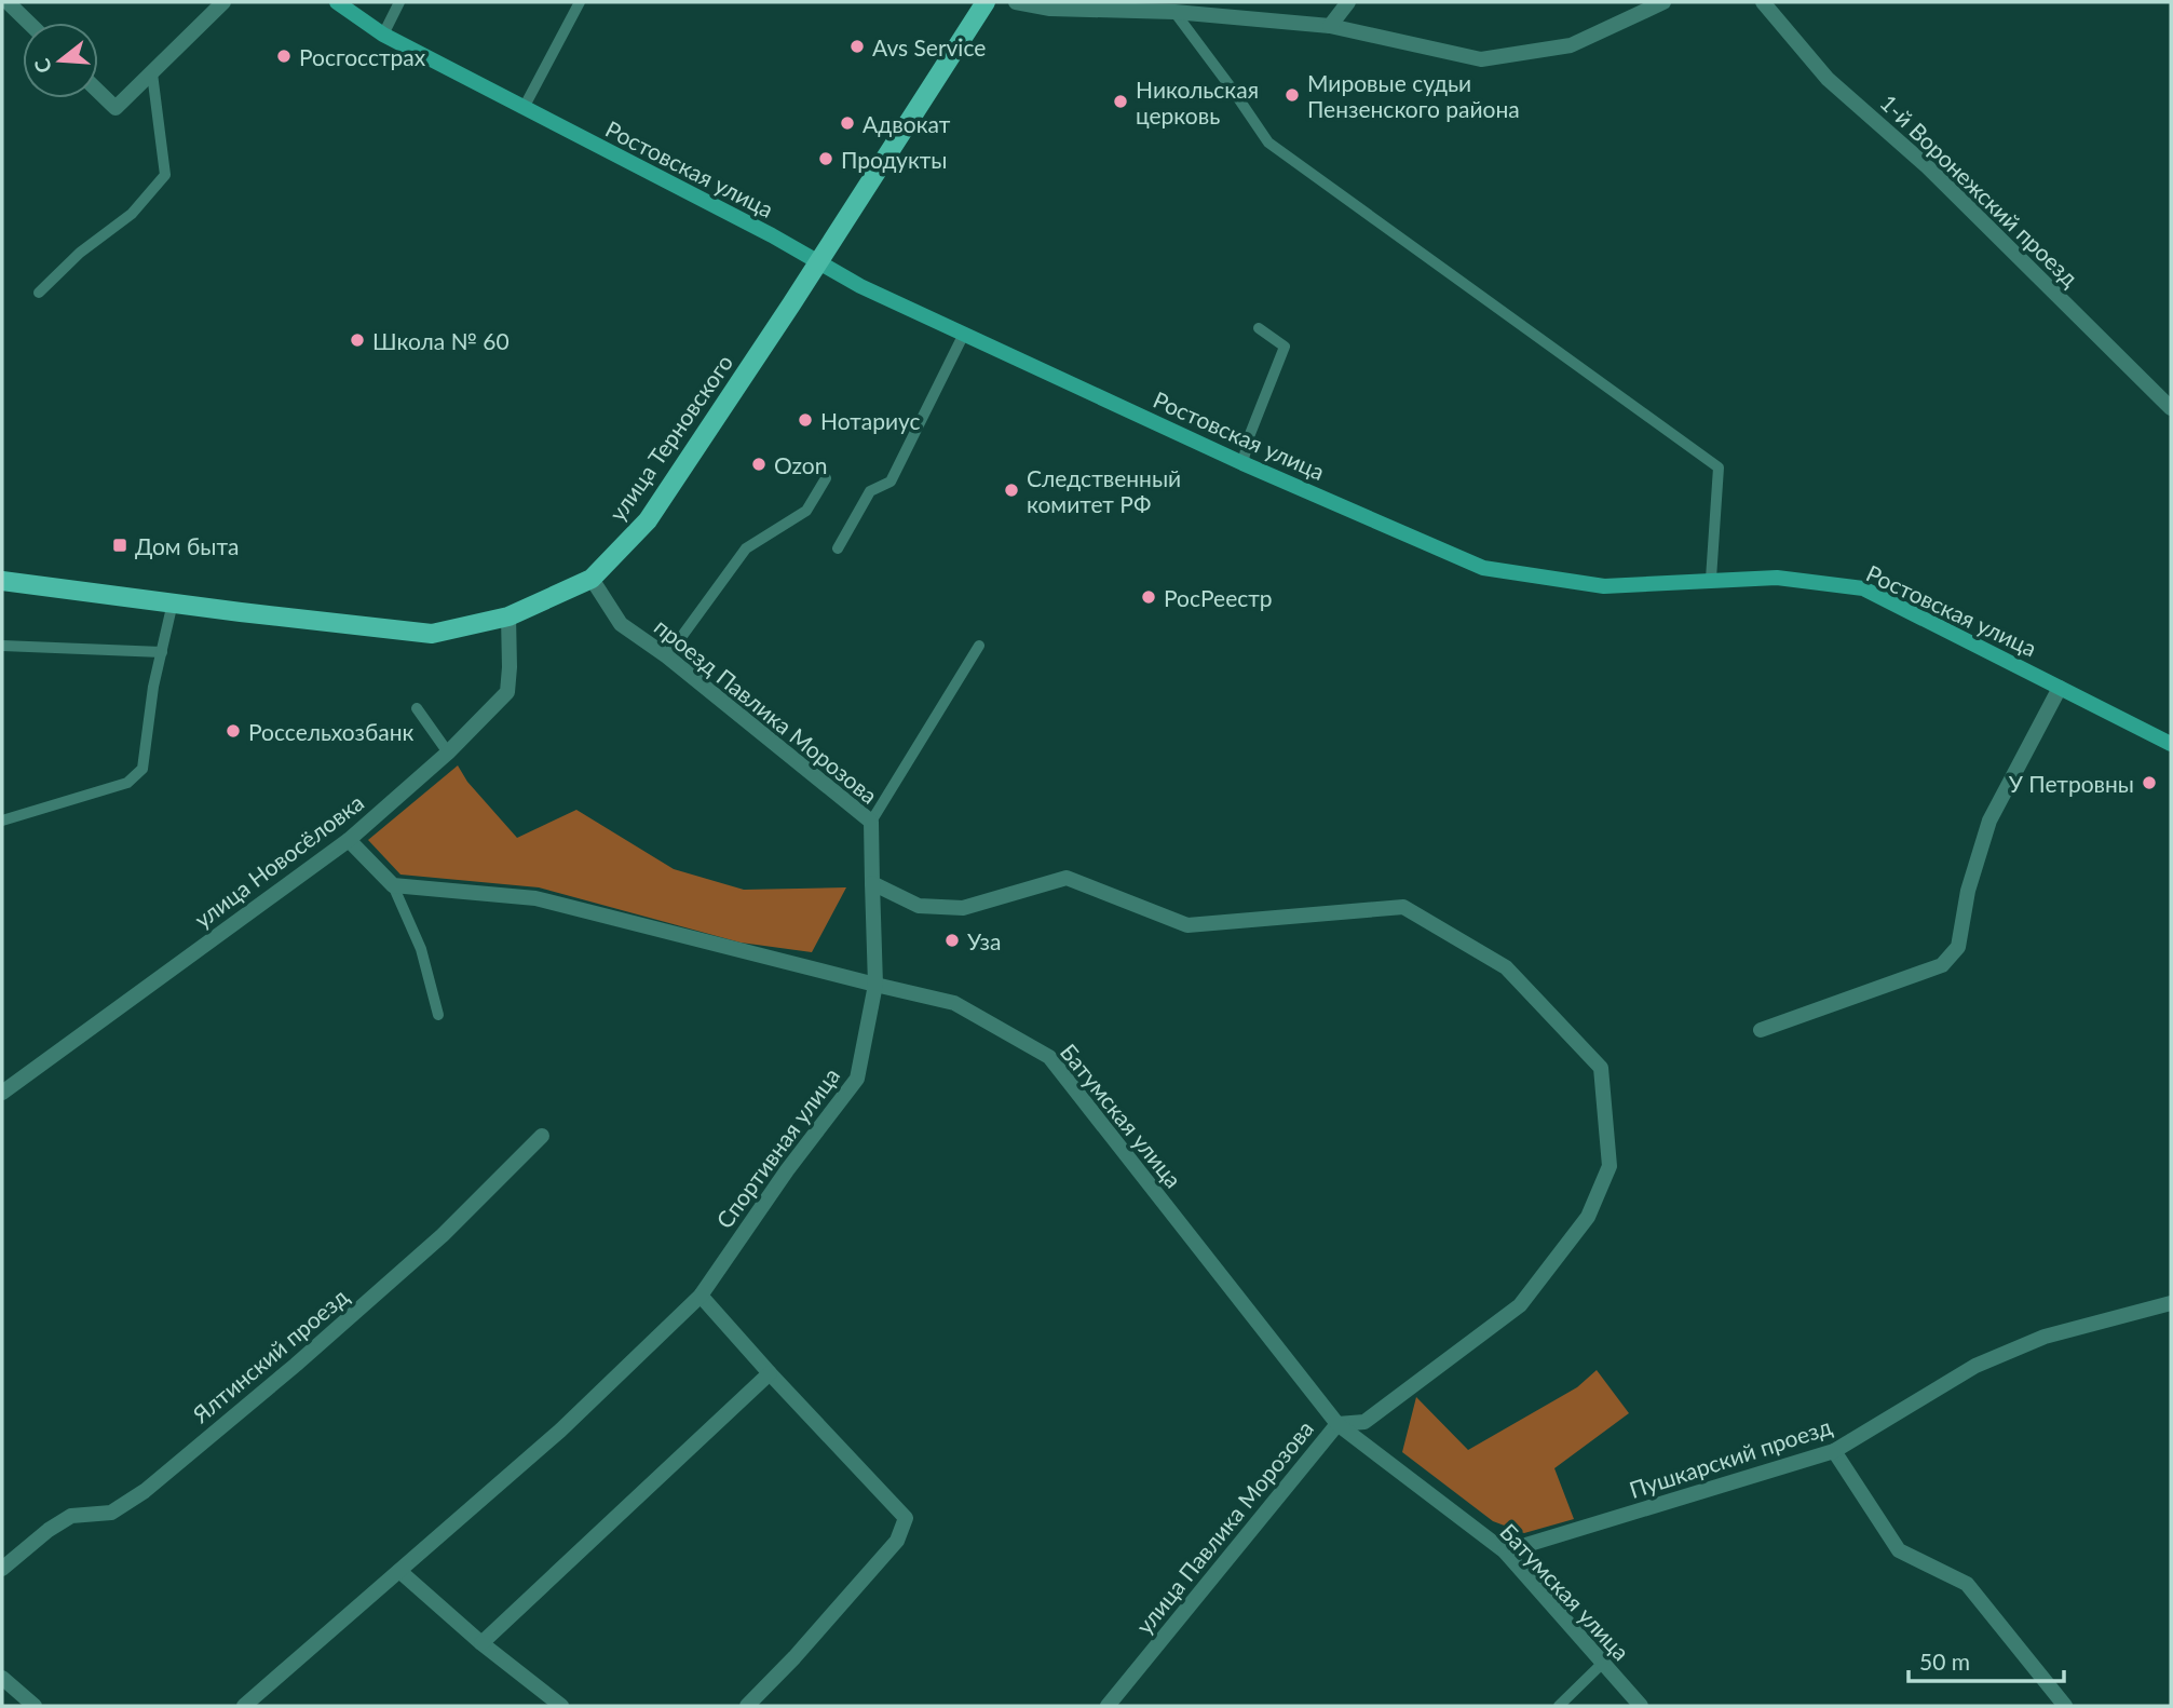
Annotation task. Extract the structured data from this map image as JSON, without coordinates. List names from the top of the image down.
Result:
{
  "streets": {
    "main road": ["улица Терновского"],
    "street": [
      "Ростовская улица",
      "1-й Воронежский проезд",
      "проезд Павлика Морозова",
      "улица Новосёловка",
      "Батумская улица",
      "Спортивная улица",
      "Ялтинский проезд",
      "Пушкарский проезд",
      "улица Павлика Морозова"
    ]
  },
  "crossings": [
    ["Ростовская улица", "улица Терновского"],
    ["улица Терновского", "проезд Павлика Морозова"],
    ["улица Терновского", "улица Новосёловка"],
    ["проезд Павлика Морозова", "Спортивная улица"],
    ["проезд Павлика Морозова", "улица Павлика Морозова"],
    ["Батумская улица", "Спортивная улица"],
    ["Батумская улица", "Пушкарский проезд"],
    ["Батумская улица", "улица Павлика Морозова"],
    ["Спортивная улица", "улица Павлика Морозова"]
  ],
  "places": {
    "other": [
      "Avs Service",
      "Росгосстрах",
      "Мировые судьи Пензенского района",
      "Никольская церковь",
      "Адвокат",
      "Продукты",
      "Школа № 60",
      "Нотариус",
      "Ozon",
      "Следственный комитет РФ",
      "РосРеестр",
      "Россельхозбанк",
      "У Петровны",
      "Уза"
    ],
    "transit": ["Дом быта"]
  },
  "scale_bar": "50 m",
  "north": "left"
}
